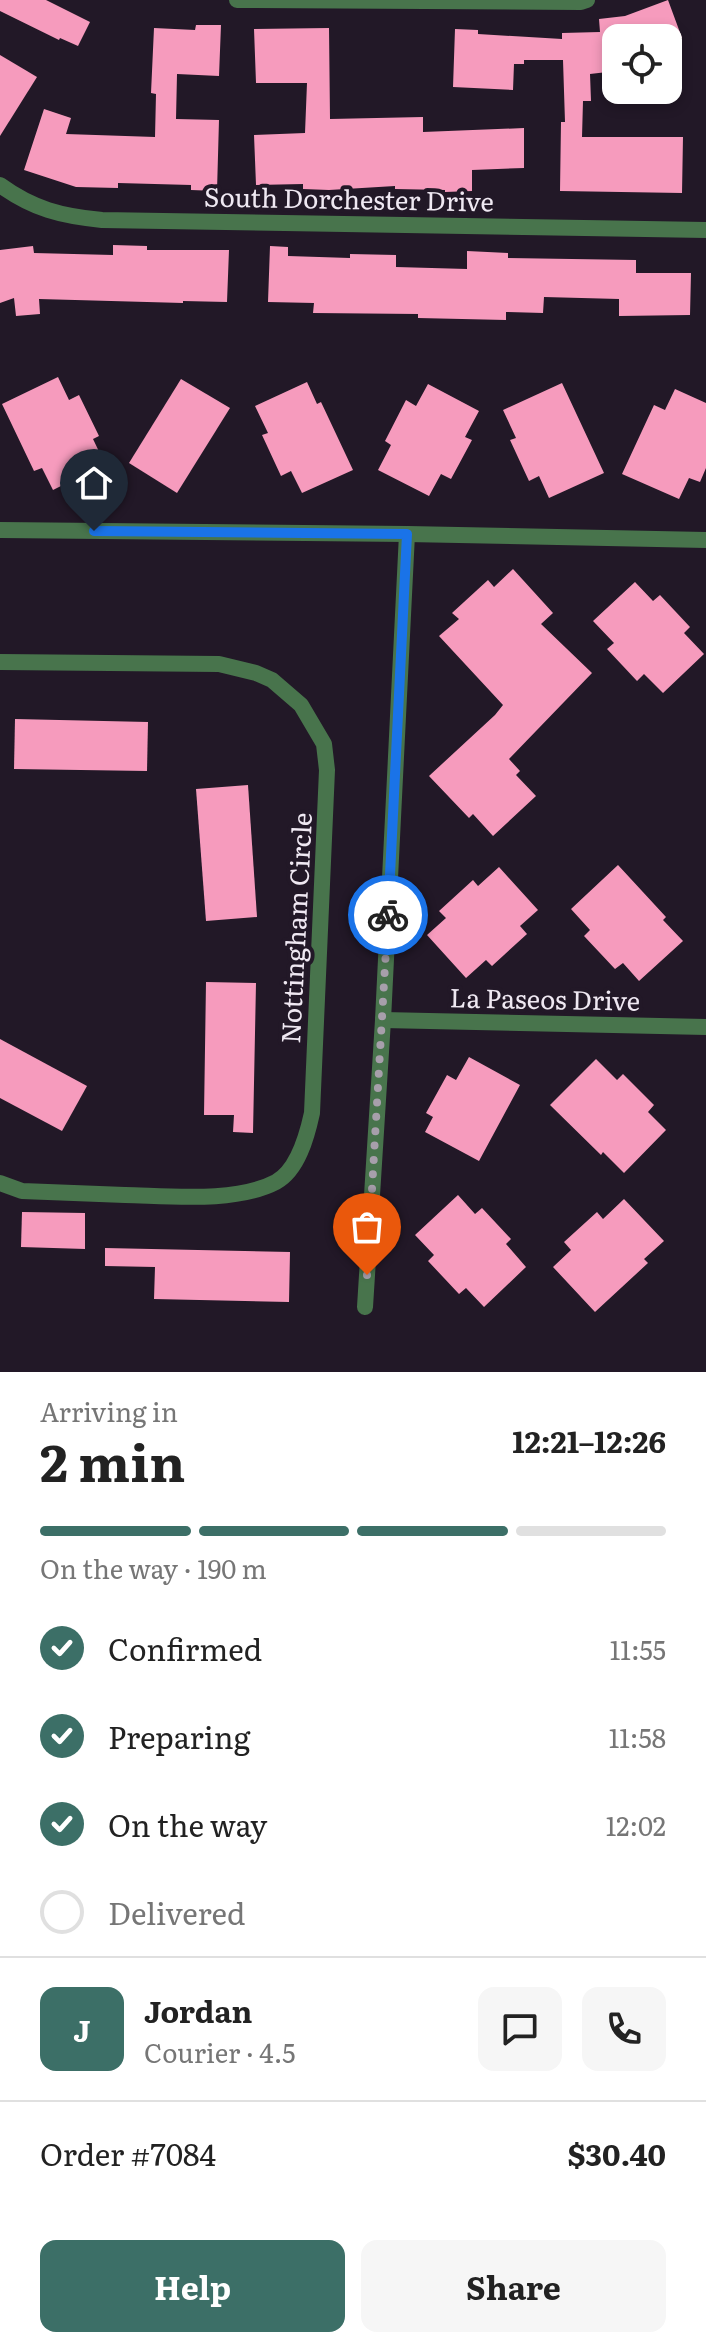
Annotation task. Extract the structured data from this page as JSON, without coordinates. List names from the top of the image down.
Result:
{
  "streets": {
    "street": ["South Dorchester Drive", "Nottingham Circle", "La Paseos Drive"]
  },
  "page": {
    "heading": ["2 min", "Arriving in", "12:21–12:26"],
    "panel": [
      "Jordan",
      "Courier · 4.5",
      "Order #7084",
      "$30.40"
    ],
    "bar": "On the way · 190 m",
    "list": [
      ["Confirmed", "11:55"],
      ["Preparing", "11:58"],
      ["On the way", "12:02"],
      "Delivered"
    ],
    "round": "J",
    "buttons": ["Help", "Share"]
  }
}
